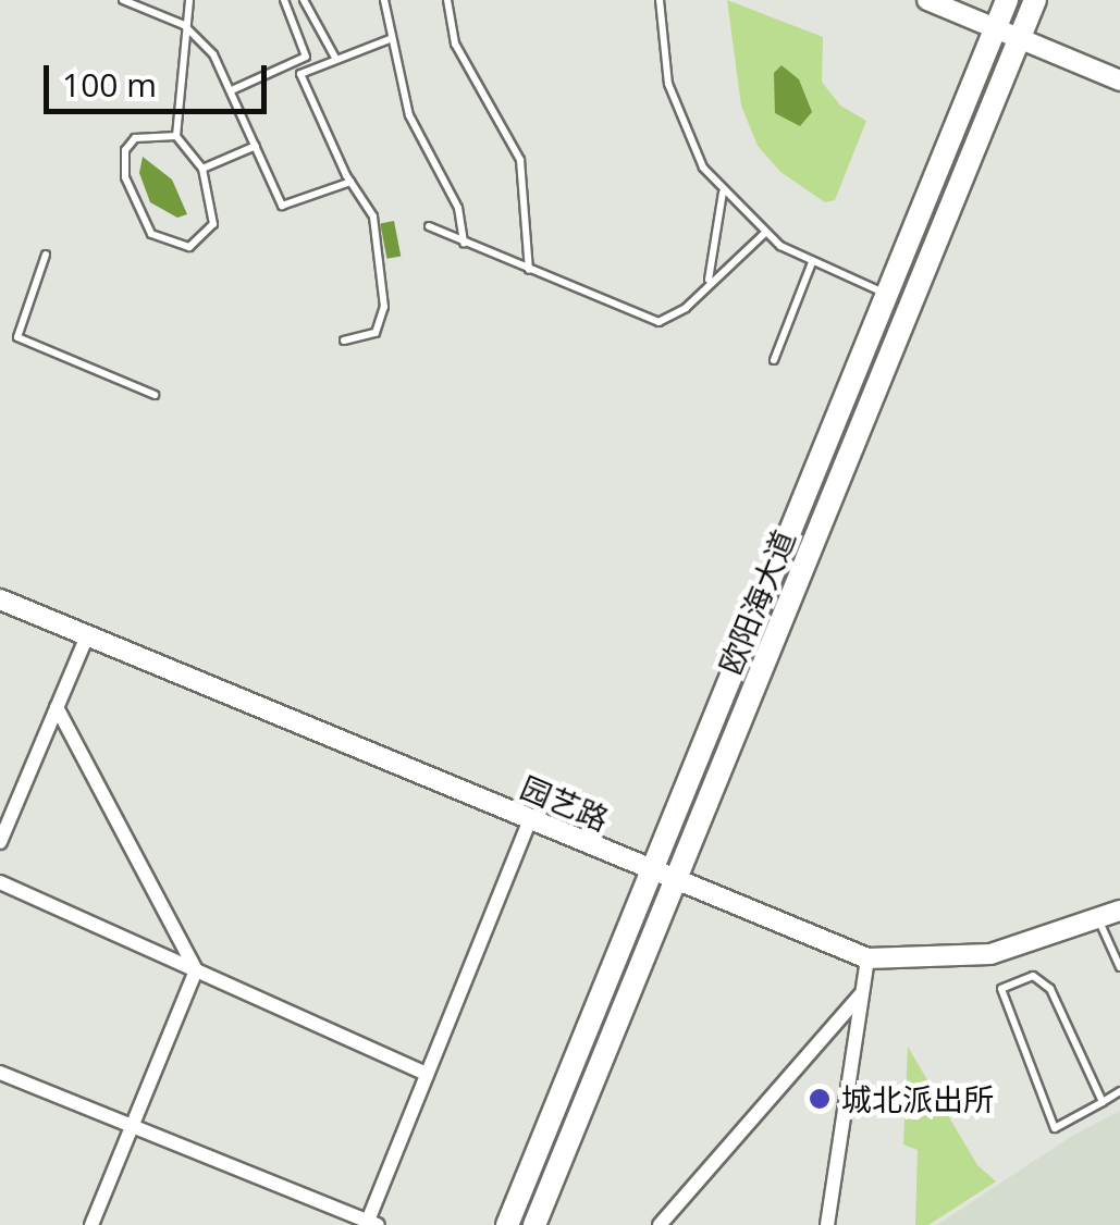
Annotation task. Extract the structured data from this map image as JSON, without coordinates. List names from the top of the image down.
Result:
{
  "streets": {
    "main road": ["欧阳海大道"],
    "street": ["园艺路"]
  },
  "crossings": [
    ["欧阳海大道", "园艺路"]
  ],
  "places": ["城北派出所"],
  "scale_bar": "100 m"
}
